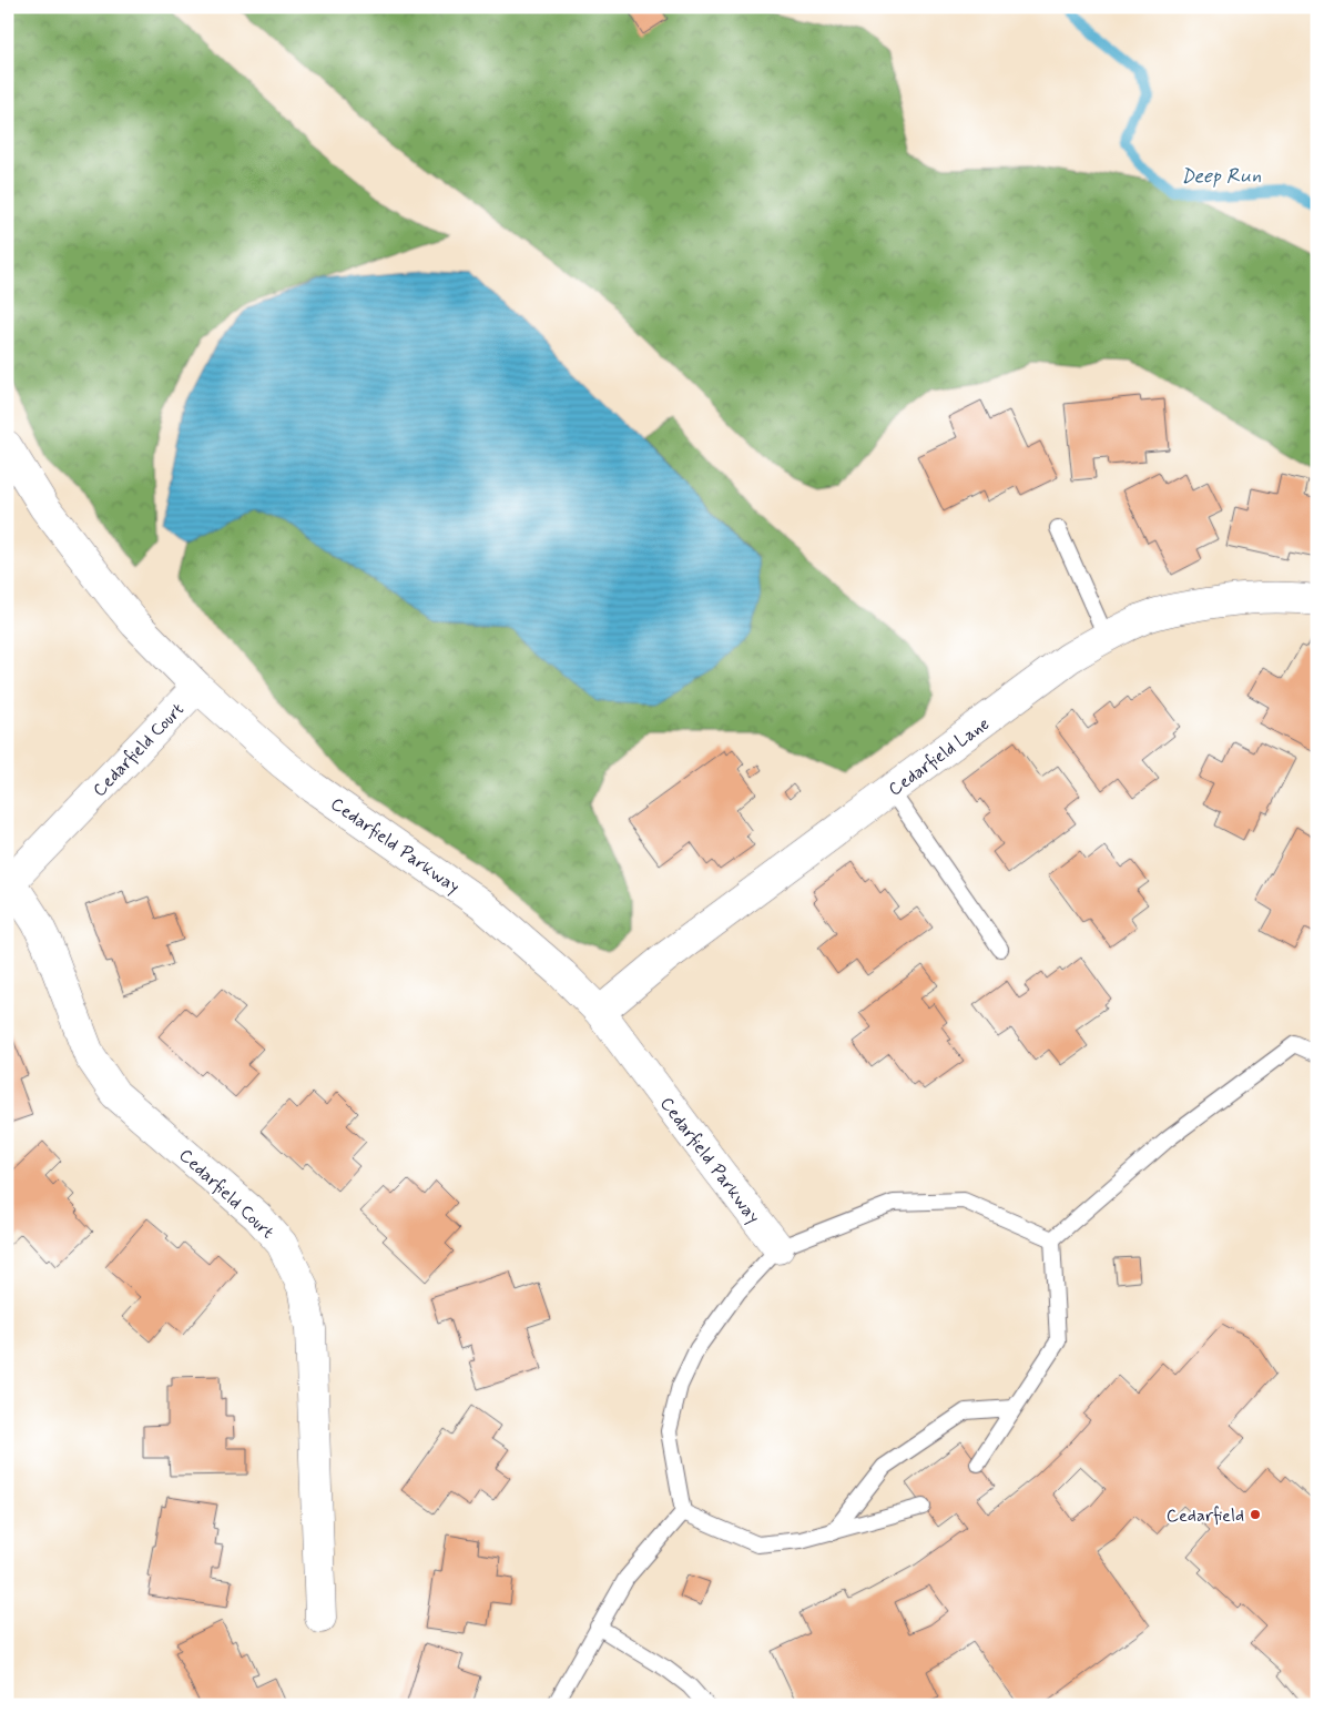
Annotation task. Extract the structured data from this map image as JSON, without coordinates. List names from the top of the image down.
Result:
{
  "streets": {
    "street": ["Cedarfield Court", "Cedarfield Lane", "Cedarfield Parkway"]
  },
  "crossings": [
    ["Cedarfield Court", "Cedarfield Parkway"],
    ["Cedarfield Lane", "Cedarfield Parkway"]
  ],
  "water": ["Deep Run"],
  "places": ["Cedarfield"]
}
